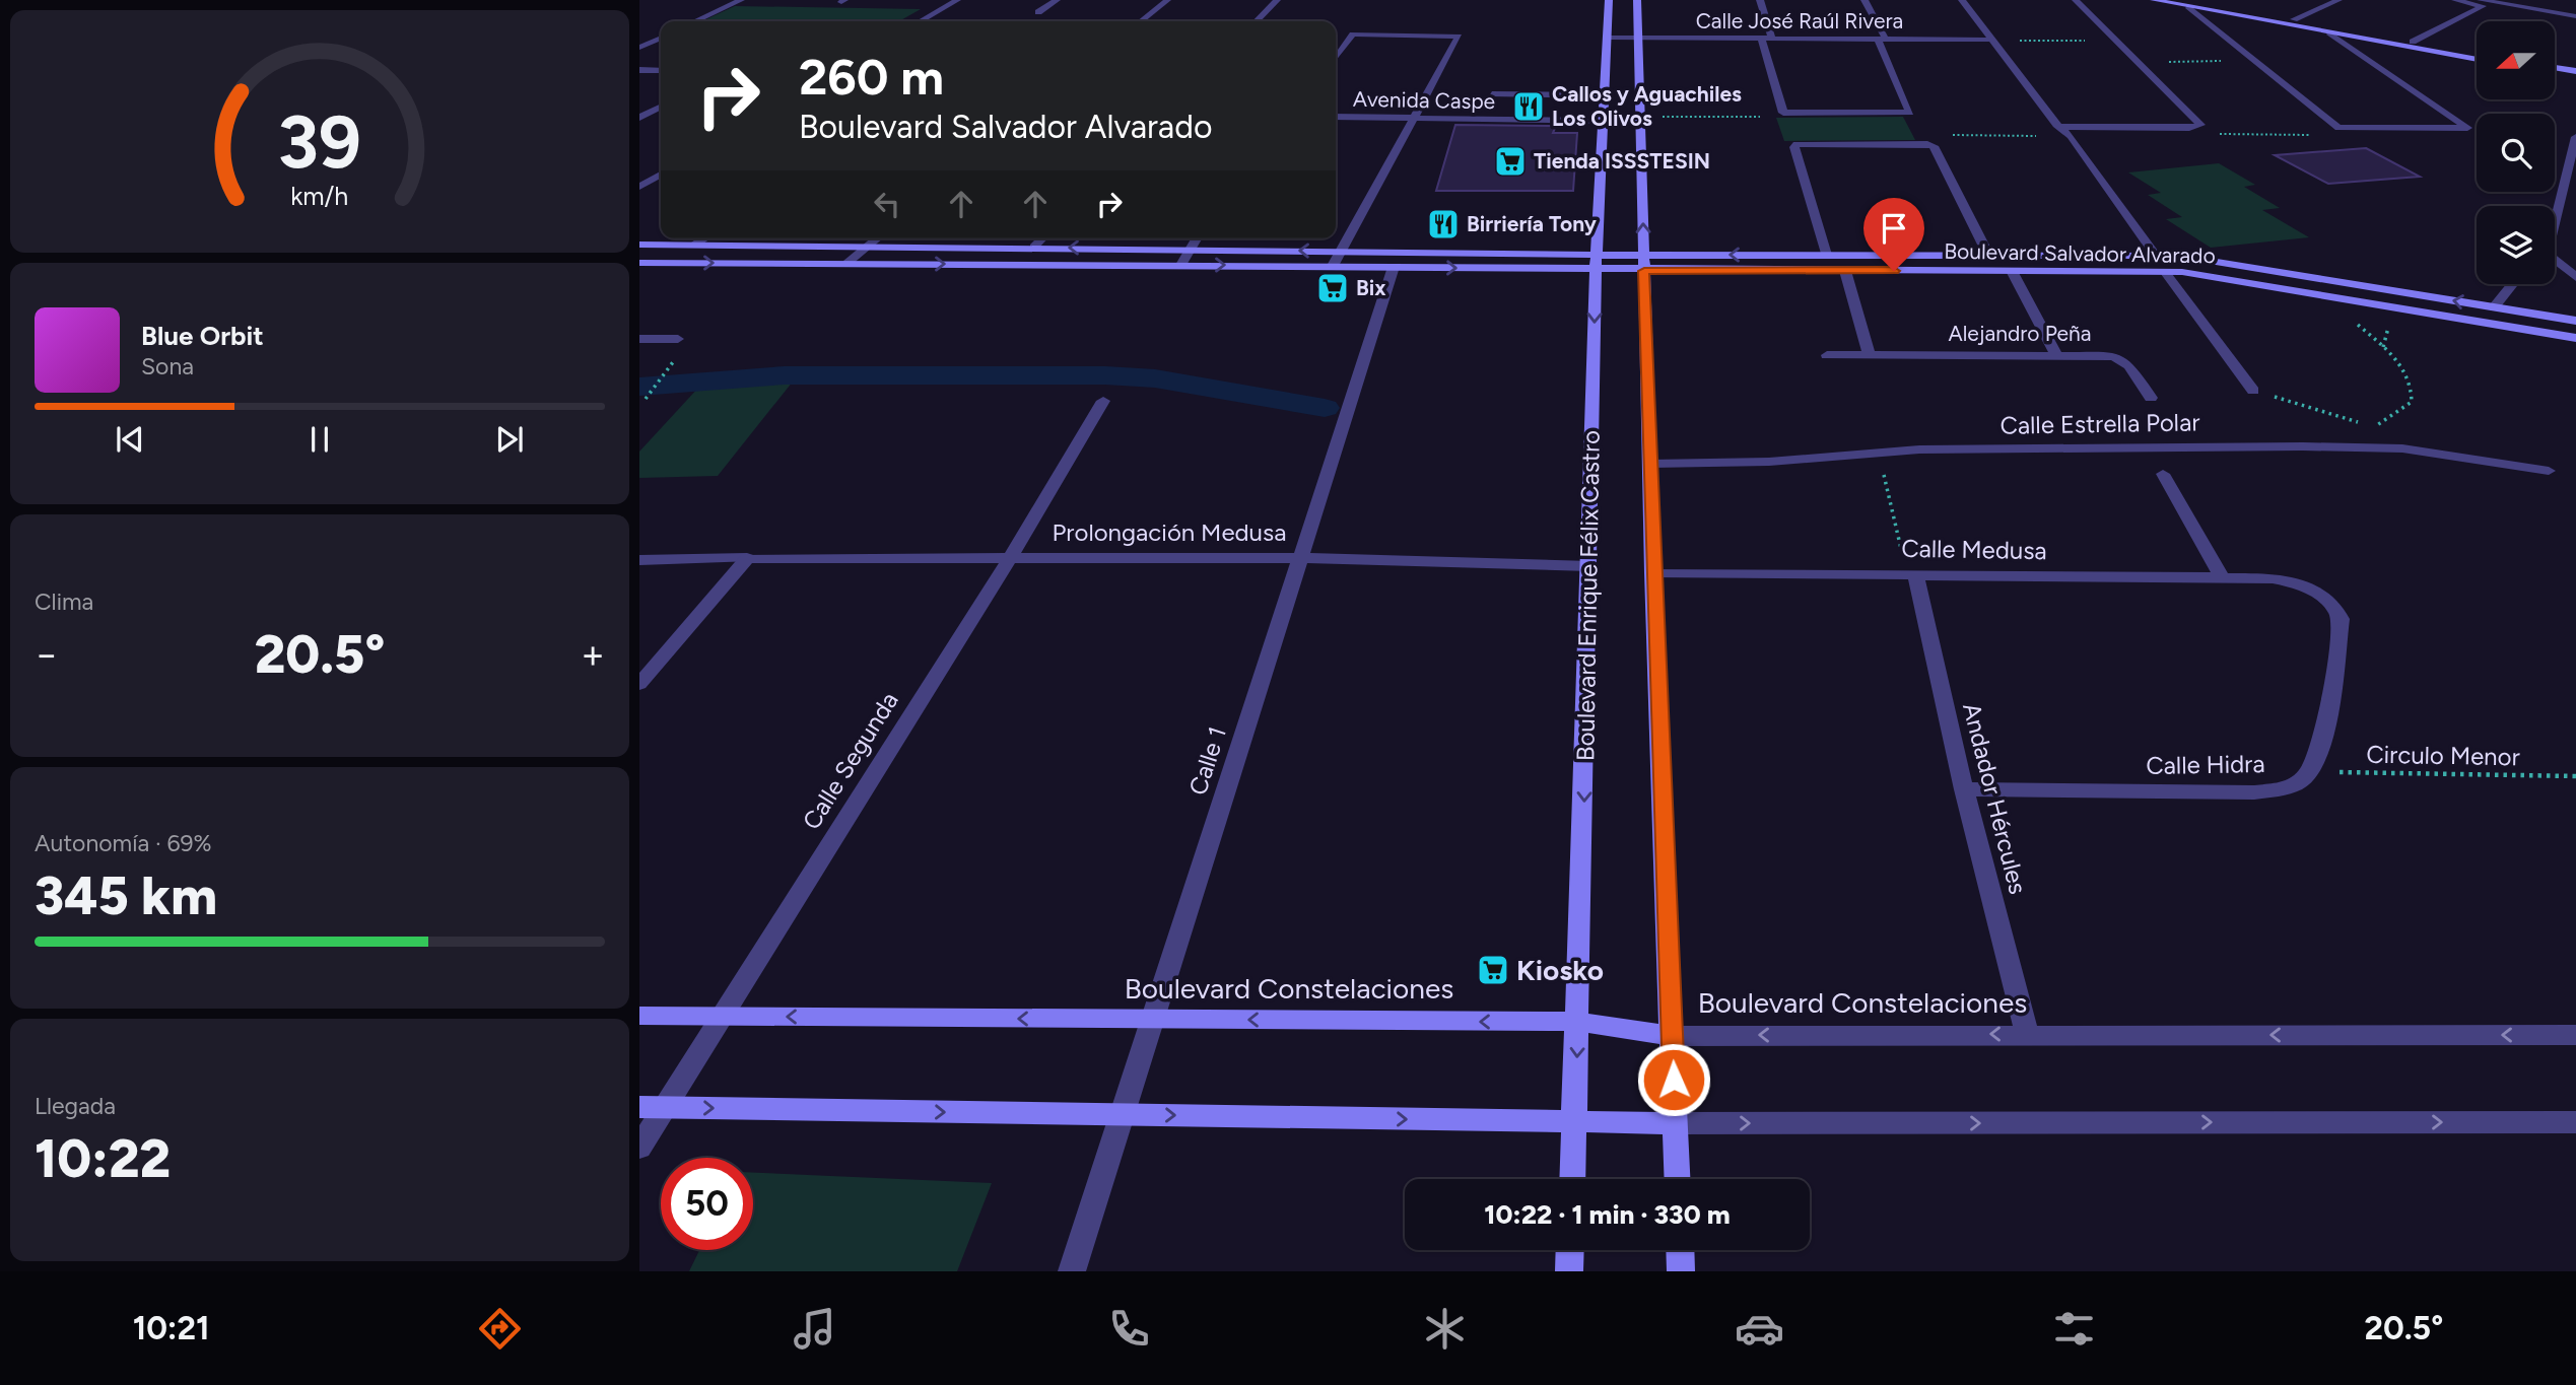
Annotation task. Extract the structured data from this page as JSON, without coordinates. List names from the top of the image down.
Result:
{
  "streets": {
    "street": [
      "Calle José Raúl Rivera",
      "Avenida Caspe",
      "Boulevard Salvador Alvarado",
      "Alejandro Peña",
      "Calle Estrella Polar",
      "Prolongación Medusa",
      "Calle Medusa",
      "Boulevard Enrique Félix Castro",
      "Calle Segunda",
      "Calle 1",
      "Calle Hidra",
      "Andador Hércules",
      "Boulevard Constelaciones"
    ],
    "path": ["Circulo Menor"]
  },
  "crossings": [
    ["Calle José Raúl Rivera", "Boulevard Enrique Félix Castro"],
    ["Avenida Caspe", "Boulevard Enrique Félix Castro"],
    ["Boulevard Salvador Alvarado", "Boulevard Enrique Félix Castro"],
    ["Boulevard Salvador Alvarado", "Calle 1"],
    ["Prolongación Medusa", "Boulevard Enrique Félix Castro"],
    ["Prolongación Medusa", "Calle Segunda"],
    ["Prolongación Medusa", "Calle 1"],
    ["Calle Medusa", "Circulo Menor"],
    ["Calle Medusa", "Calle Hidra"],
    ["Calle Medusa", "Andador Hércules"],
    ["Boulevard Enrique Félix Castro", "Boulevard Constelaciones"],
    ["Circulo Menor", "Calle Hidra"],
    ["Calle Segunda", "Boulevard Constelaciones"],
    ["Calle 1", "Boulevard Constelaciones"],
    ["Calle Hidra", "Andador Hércules"],
    ["Andador Hércules", "Boulevard Constelaciones"]
  ],
  "places": {
    "restaurant": ["Callos y Aguachiles Los Olivos", "Birriería Tony"],
    "supermarket": ["Tienda ISSSTESIN", "Bix", "Kiosko"]
  },
  "north": "left",
  "page": {
    "turn": ["260 m", "Boulevard Salvador Alvarado"],
    "song": ["Blue Orbit", "Sona"],
    "tile": [
      "Clima",
      ["Autonomía · 69%", "345 km"],
      ["Llegada", "10:22"]
    ],
    "heat": ["−", "20.5°", "+"],
    "limit": "50",
    "trip": "10:22 · 1 min · 330 m",
    "tabs": ["10:21", "20.5°"],
    "gauge": ["39", "km/h"]
  }
}
